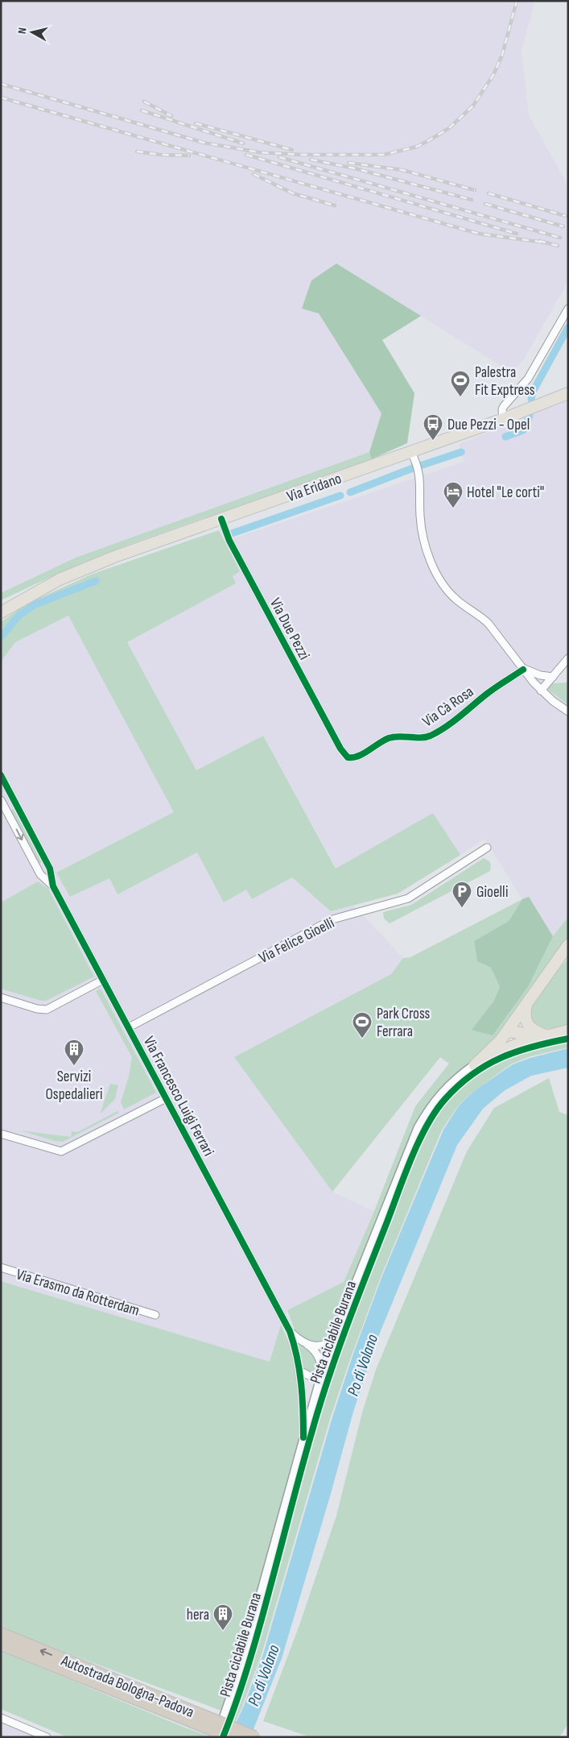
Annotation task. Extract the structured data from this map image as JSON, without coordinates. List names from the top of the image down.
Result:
{
  "streets": {
    "highway": ["Autostrada Bologna-Padova"],
    "main road": ["Via Eridano"],
    "street": [
      "Via Due Pezzi",
      "Via Cà Rosa",
      "Via Felice Gioelli",
      "Via Francesco Luigi Ferrari",
      "Via Erasmo da Rotterdam"
    ],
    "cycle path": ["Pista ciclabile Burana"]
  },
  "crossings": [
    ["Via Eridano", "Via Due Pezzi"],
    ["Via Due Pezzi", "Via Cà Rosa"],
    ["Via Felice Gioelli", "Via Francesco Luigi Ferrari"]
  ],
  "water": ["Po di Volano"],
  "places": {
    "sports": ["Palestra Fit Exptress", "Park Cross Ferrara"],
    "bus stop": ["Due Pezzi - Opel"],
    "hotel": ["Hotel \"Le corti\""],
    "parking": ["Gioelli"],
    "building": ["Servizi Ospedalieri", "hera"]
  },
  "north": "left"
}
